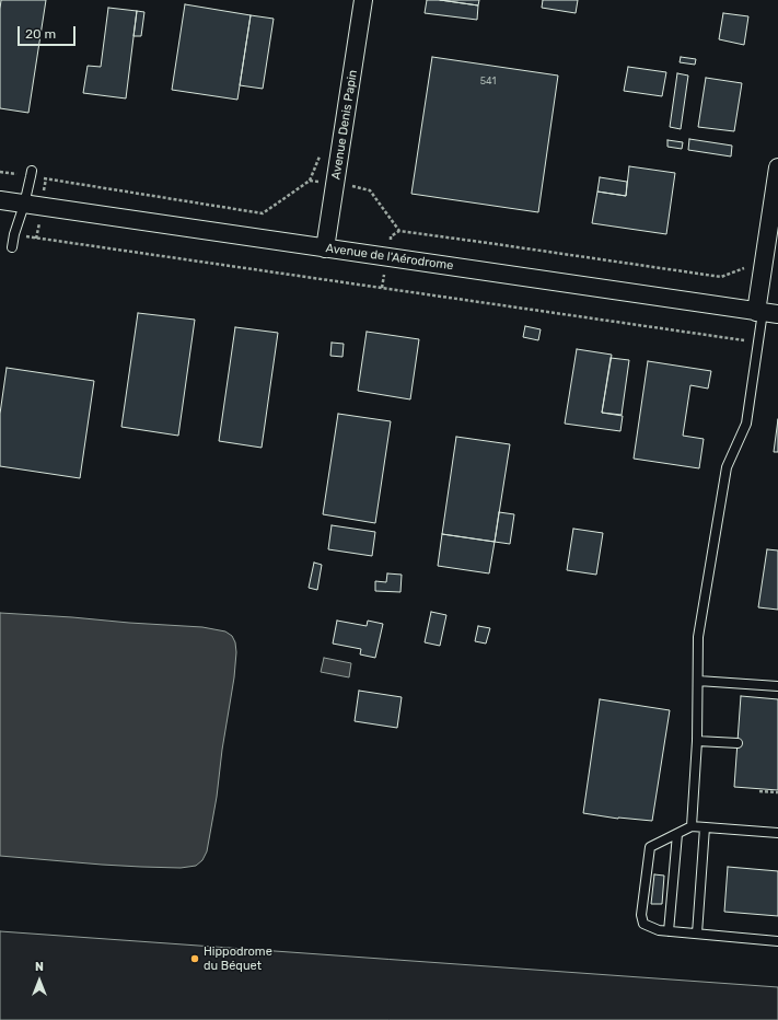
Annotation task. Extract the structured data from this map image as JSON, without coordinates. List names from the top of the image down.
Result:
{
  "streets": {
    "street": ["Avenue Denis Papin", "Avenue de l'Aérodrome"]
  },
  "crossings": [
    ["Avenue Denis Papin", "Avenue de l'Aérodrome"]
  ],
  "places": ["Hippodrome du Béquet"],
  "house_numbers": ["541"],
  "scale_bar": "20 m",
  "north": "top"
}
